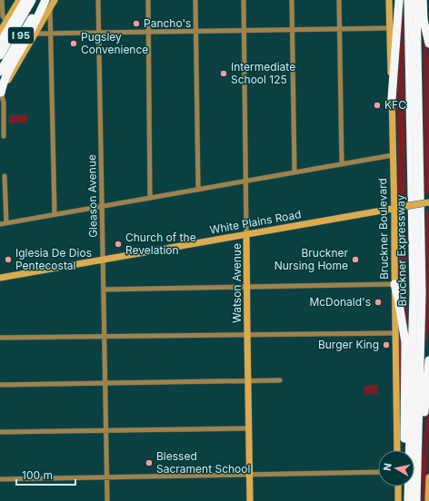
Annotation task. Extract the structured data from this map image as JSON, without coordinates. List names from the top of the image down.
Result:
{
  "streets": {
    "highway": ["I 95", "Bruckner Expressway"],
    "main road": ["White Plains Road", "Bruckner Boulevard", "Watson Avenue"],
    "street": ["Gleason Avenue"]
  },
  "crossings": [
    ["Gleason Avenue", "White Plains Road"],
    ["White Plains Road", "Bruckner Boulevard"],
    ["White Plains Road", "Watson Avenue"]
  ],
  "places": [
    "Pancho's",
    "Pugsley Convenience",
    "Intermediate School 125",
    "KFC",
    "Church of the Revelation",
    "Iglesia De Dios Pentecostal",
    "Bruckner Nursing Home",
    "McDonald's",
    "Burger King",
    "Blessed Sacrament School"
  ],
  "scale_bar": "100 m",
  "north": "left"
}
